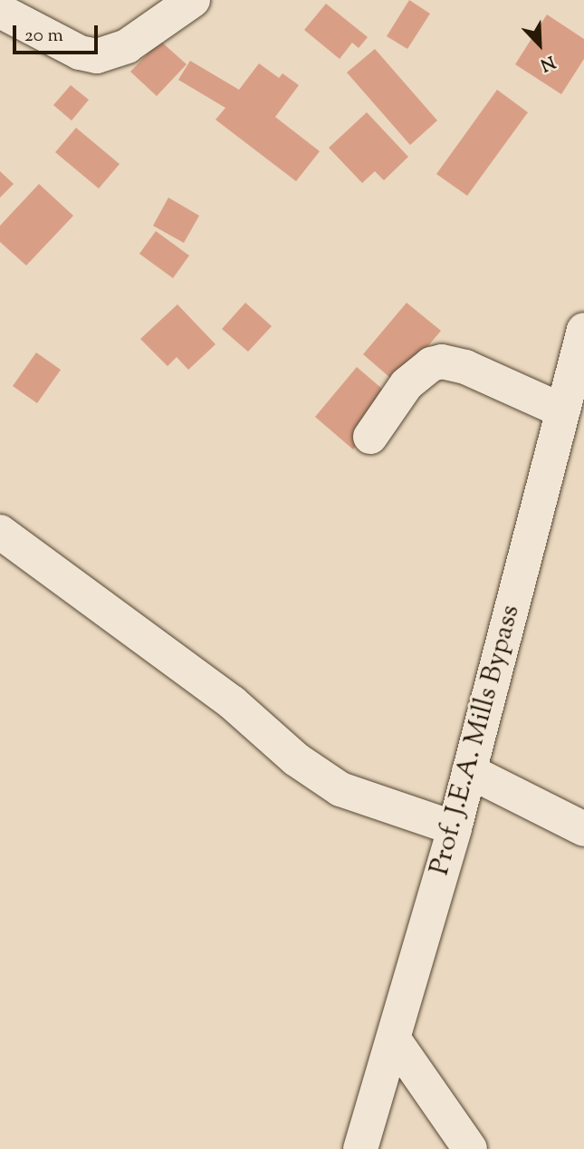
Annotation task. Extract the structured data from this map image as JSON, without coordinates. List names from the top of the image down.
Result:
{
  "streets": {
    "street": ["Prof. J.E.A. Mills Bypass"]
  },
  "scale_bar": "20 m",
  "north": "bottom right"
}
